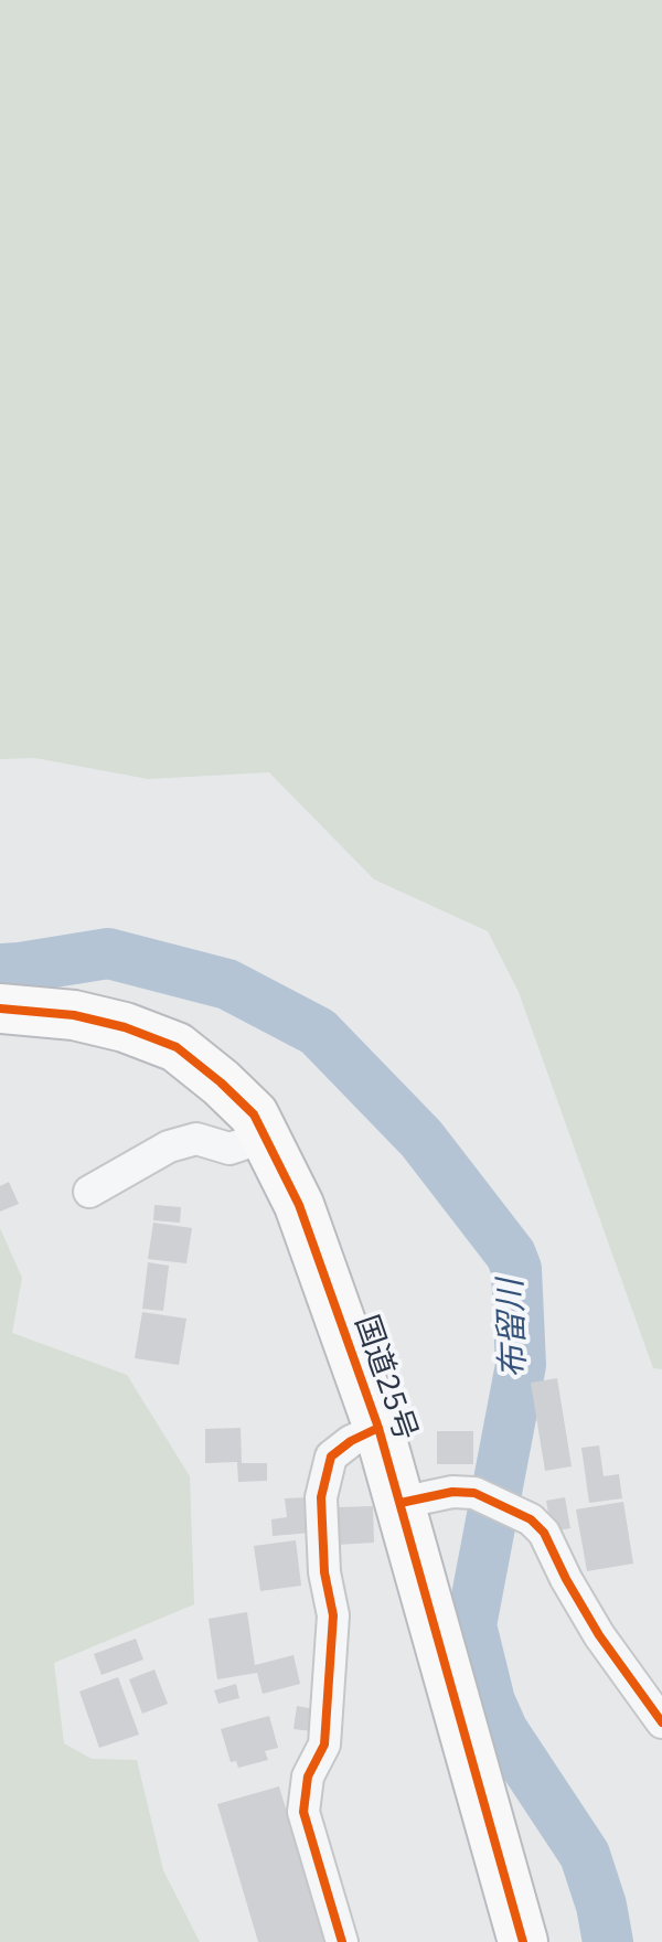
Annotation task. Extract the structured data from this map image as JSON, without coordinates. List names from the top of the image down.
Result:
{
  "streets": {
    "highway": ["国道25号"]
  },
  "water": ["布留川"]
}
